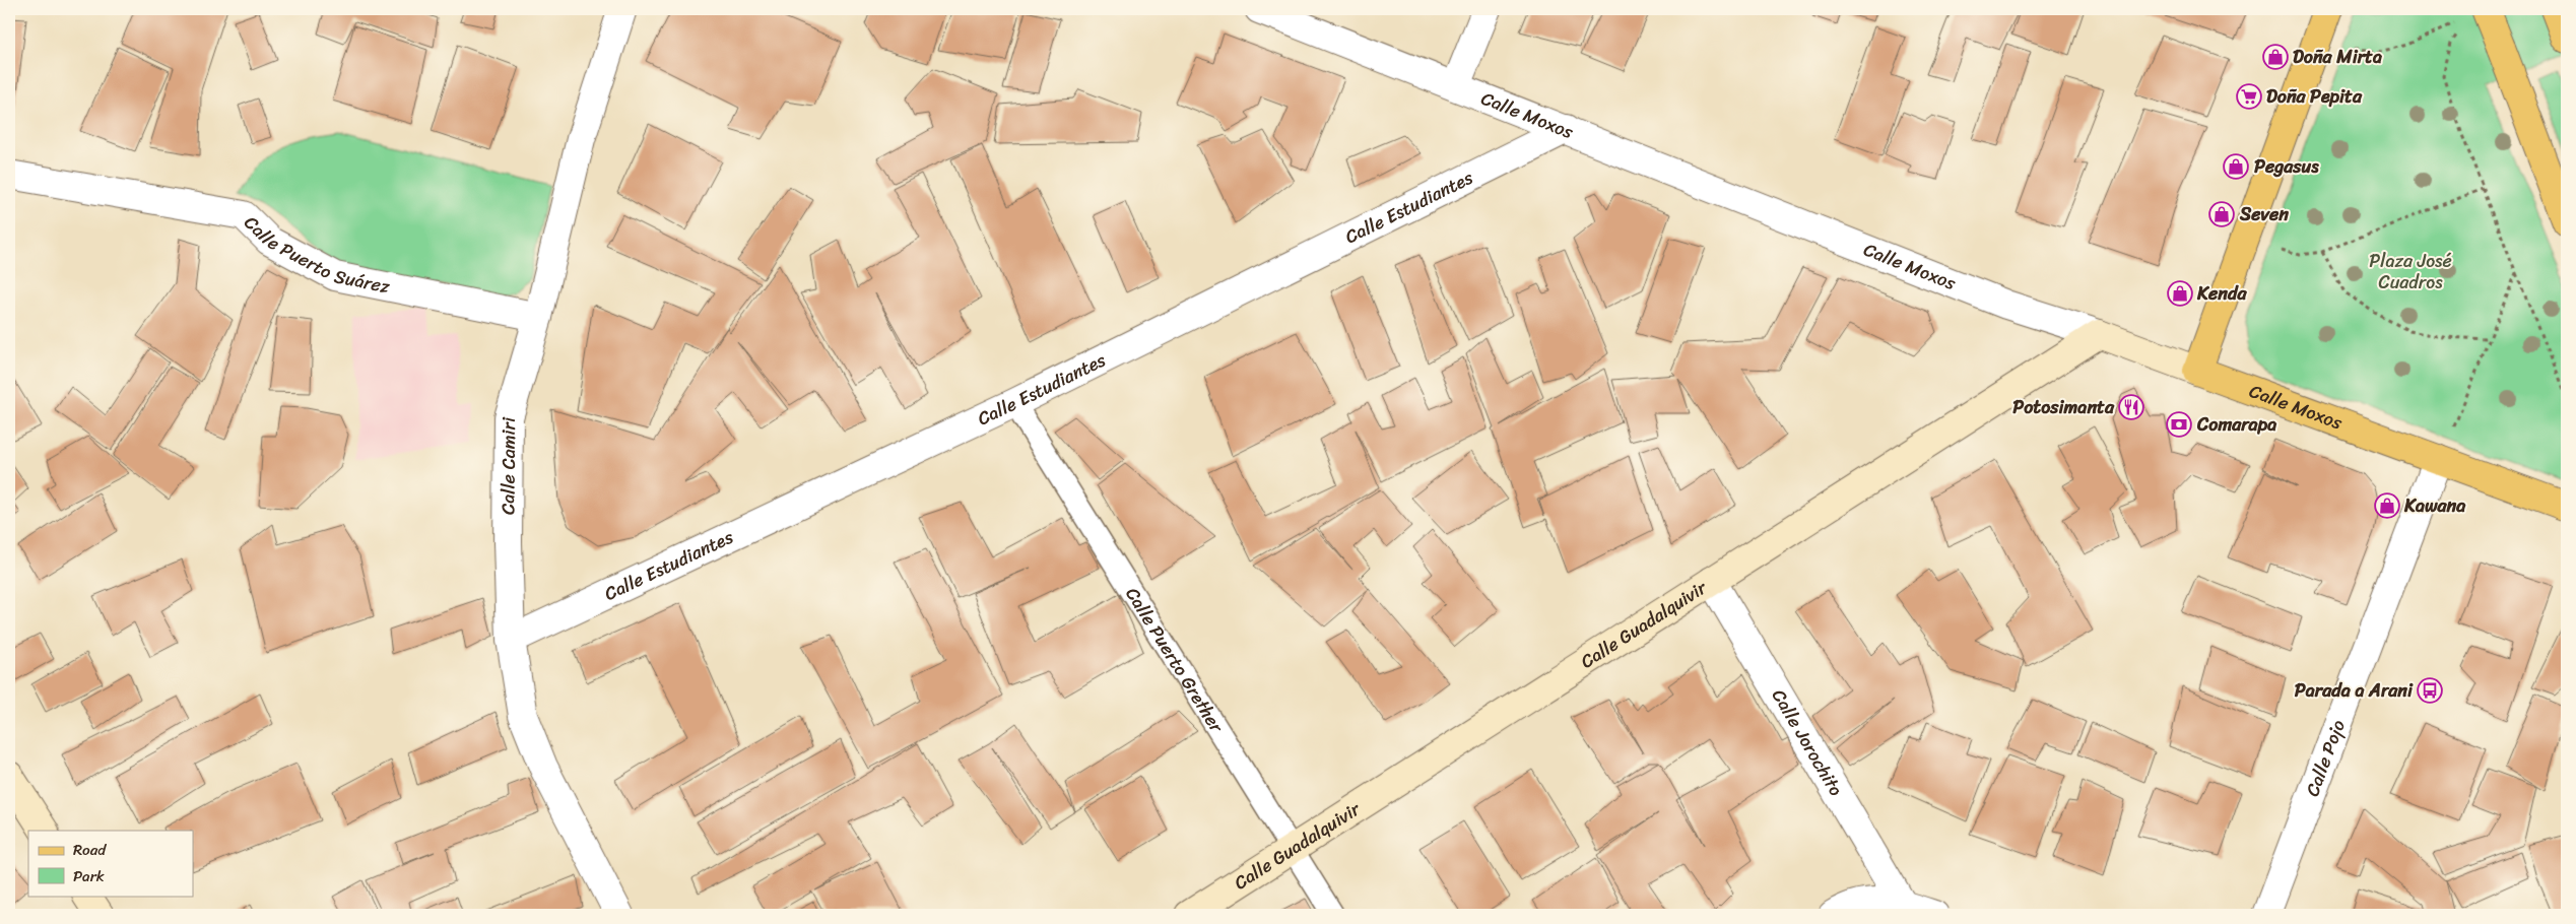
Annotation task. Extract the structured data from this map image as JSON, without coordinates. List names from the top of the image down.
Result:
{
  "streets": {
    "main road": ["Calle Moxos"],
    "street": [
      "Calle Estudiantes",
      "Calle Puerto Suárez",
      "Calle Camiri",
      "Calle Guadalquivir",
      "Calle Jorochito",
      "Calle Pojo"
    ],
    "lane": ["Calle Puerto Grether"]
  },
  "crossings": [
    ["Calle Moxos", "Calle Estudiantes"],
    ["Calle Moxos", "Calle Guadalquivir"],
    ["Calle Moxos", "Calle Pojo"],
    ["Calle Estudiantes", "Calle Camiri"],
    ["Calle Estudiantes", "Calle Puerto Grether"],
    ["Calle Puerto Suárez", "Calle Camiri"],
    ["Calle Guadalquivir", "Calle Puerto Grether"],
    ["Calle Guadalquivir", "Calle Jorochito"]
  ],
  "parks": ["Plaza José Cuadros"],
  "places": {
    "shop": [
      "Doña Mirta",
      "Pegasus",
      "Seven",
      "Kenda",
      "Kawana"
    ],
    "supermarket": ["Doña Pepita"],
    "restaurant": ["Potosimanta"],
    "bank": ["Comarapa"],
    "bus stop": ["Parada a Arani"]
  },
  "legend": ["Road", "Park"]
}
